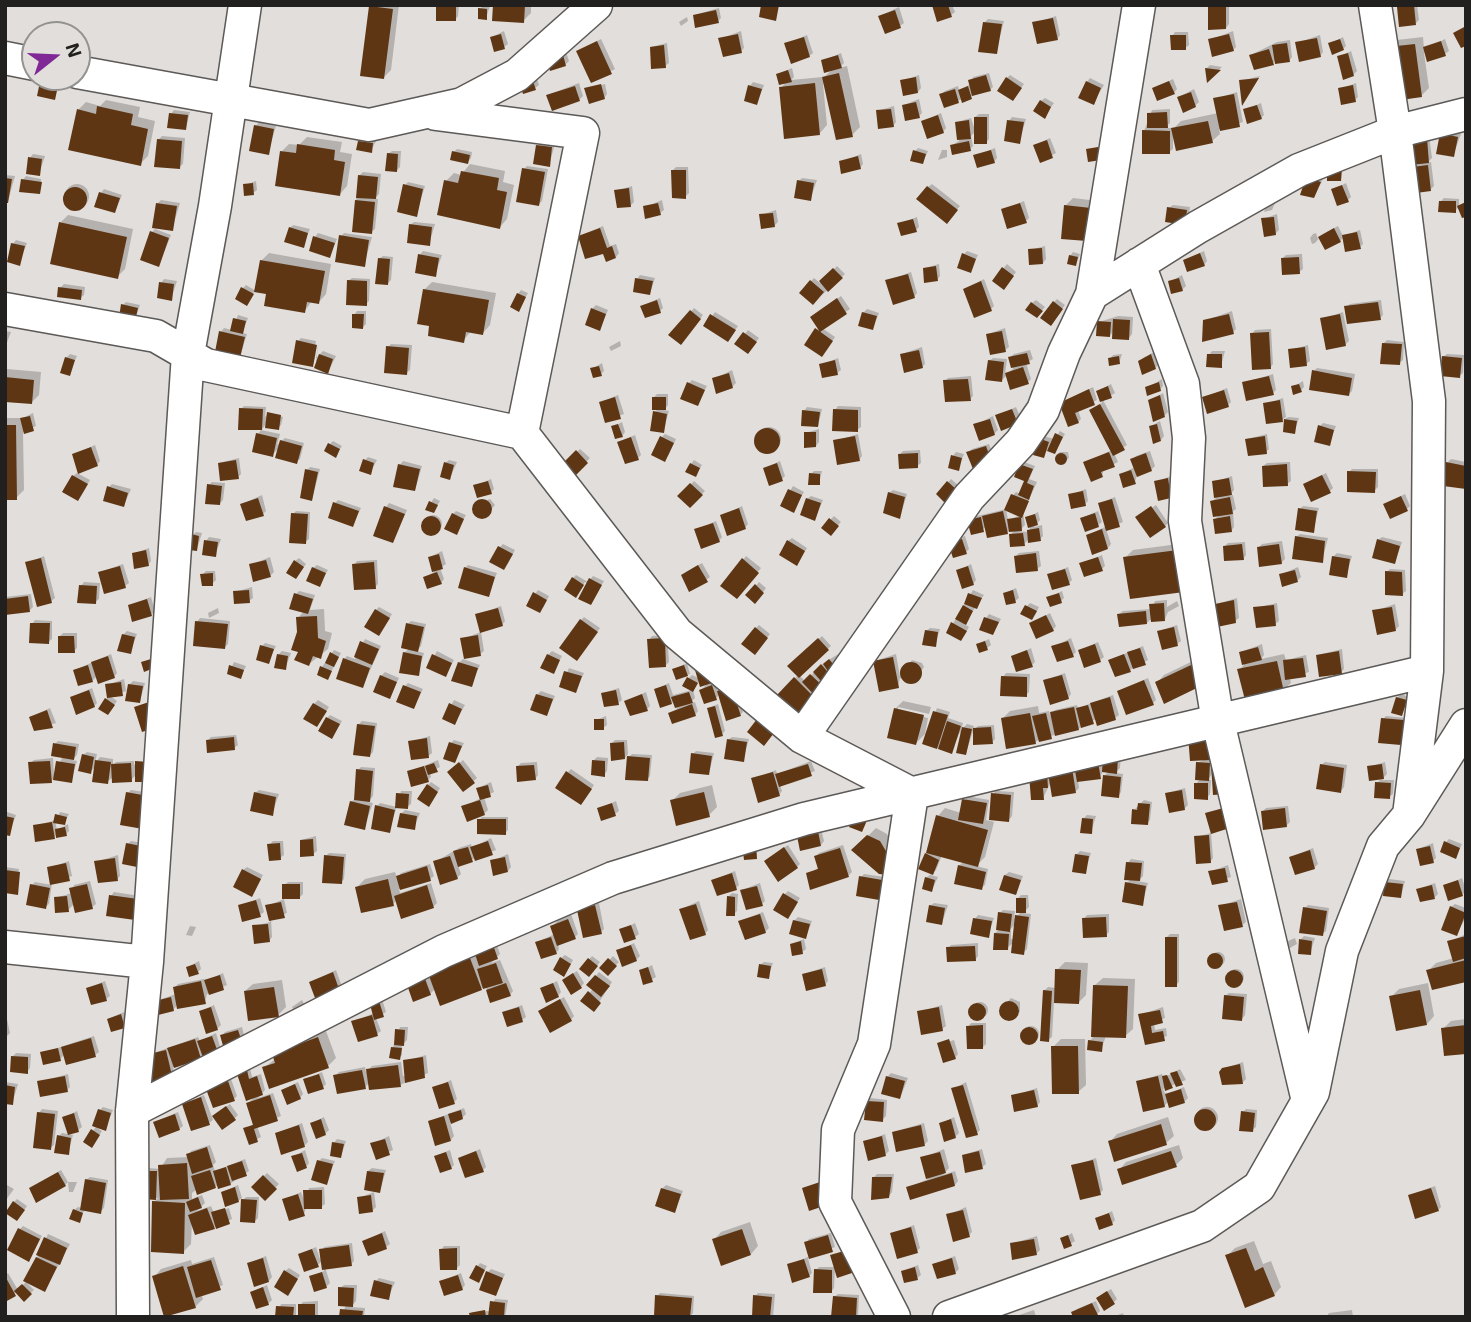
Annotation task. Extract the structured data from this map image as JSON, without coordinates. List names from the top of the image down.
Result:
{
  "north": "right"
}
